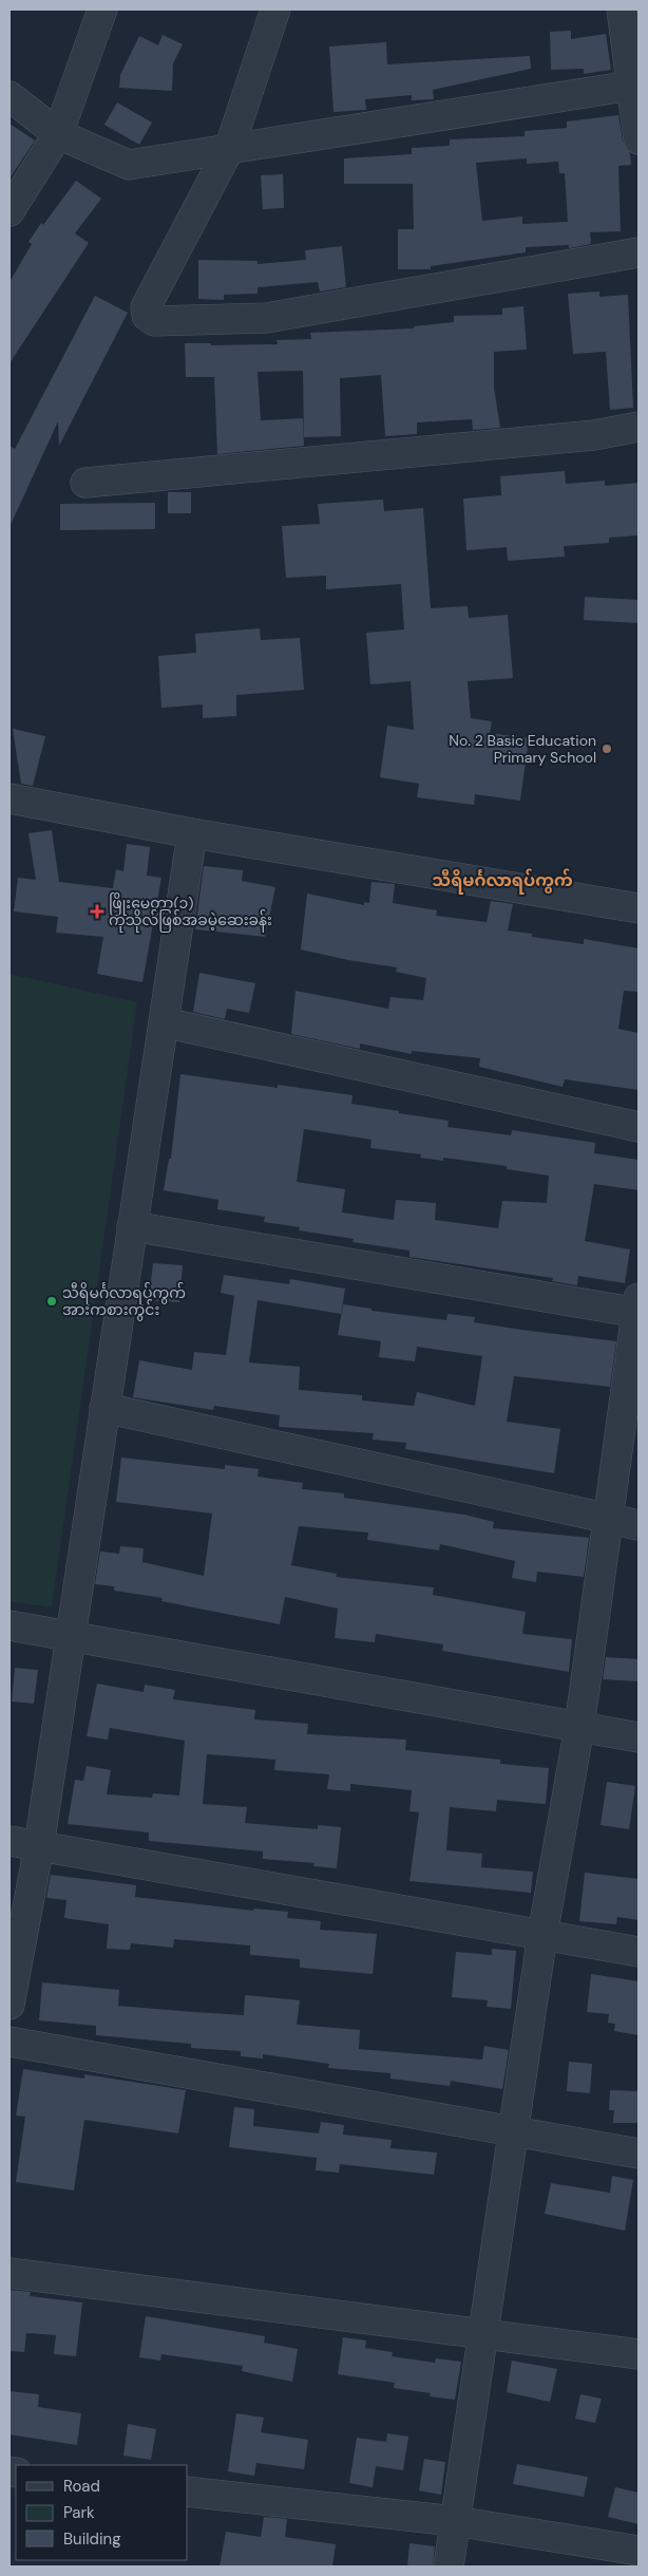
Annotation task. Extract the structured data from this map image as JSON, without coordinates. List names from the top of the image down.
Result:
{
  "districts": ["သီရိမင်္ဂလာရပ်ကွက်"],
  "places": {
    "other": ["No. 2 Basic Education Primary School", "သီရိမင်္ဂလာရပ်ကွက် အားကစားကွင်း"],
    "health": ["ဖြိုးမေတ္တာ(၁) ကုသိုလ်ဖြစ်အခမဲ့ဆေးခန်း"]
  },
  "legend": ["Road", "Park", "Building"]
}
